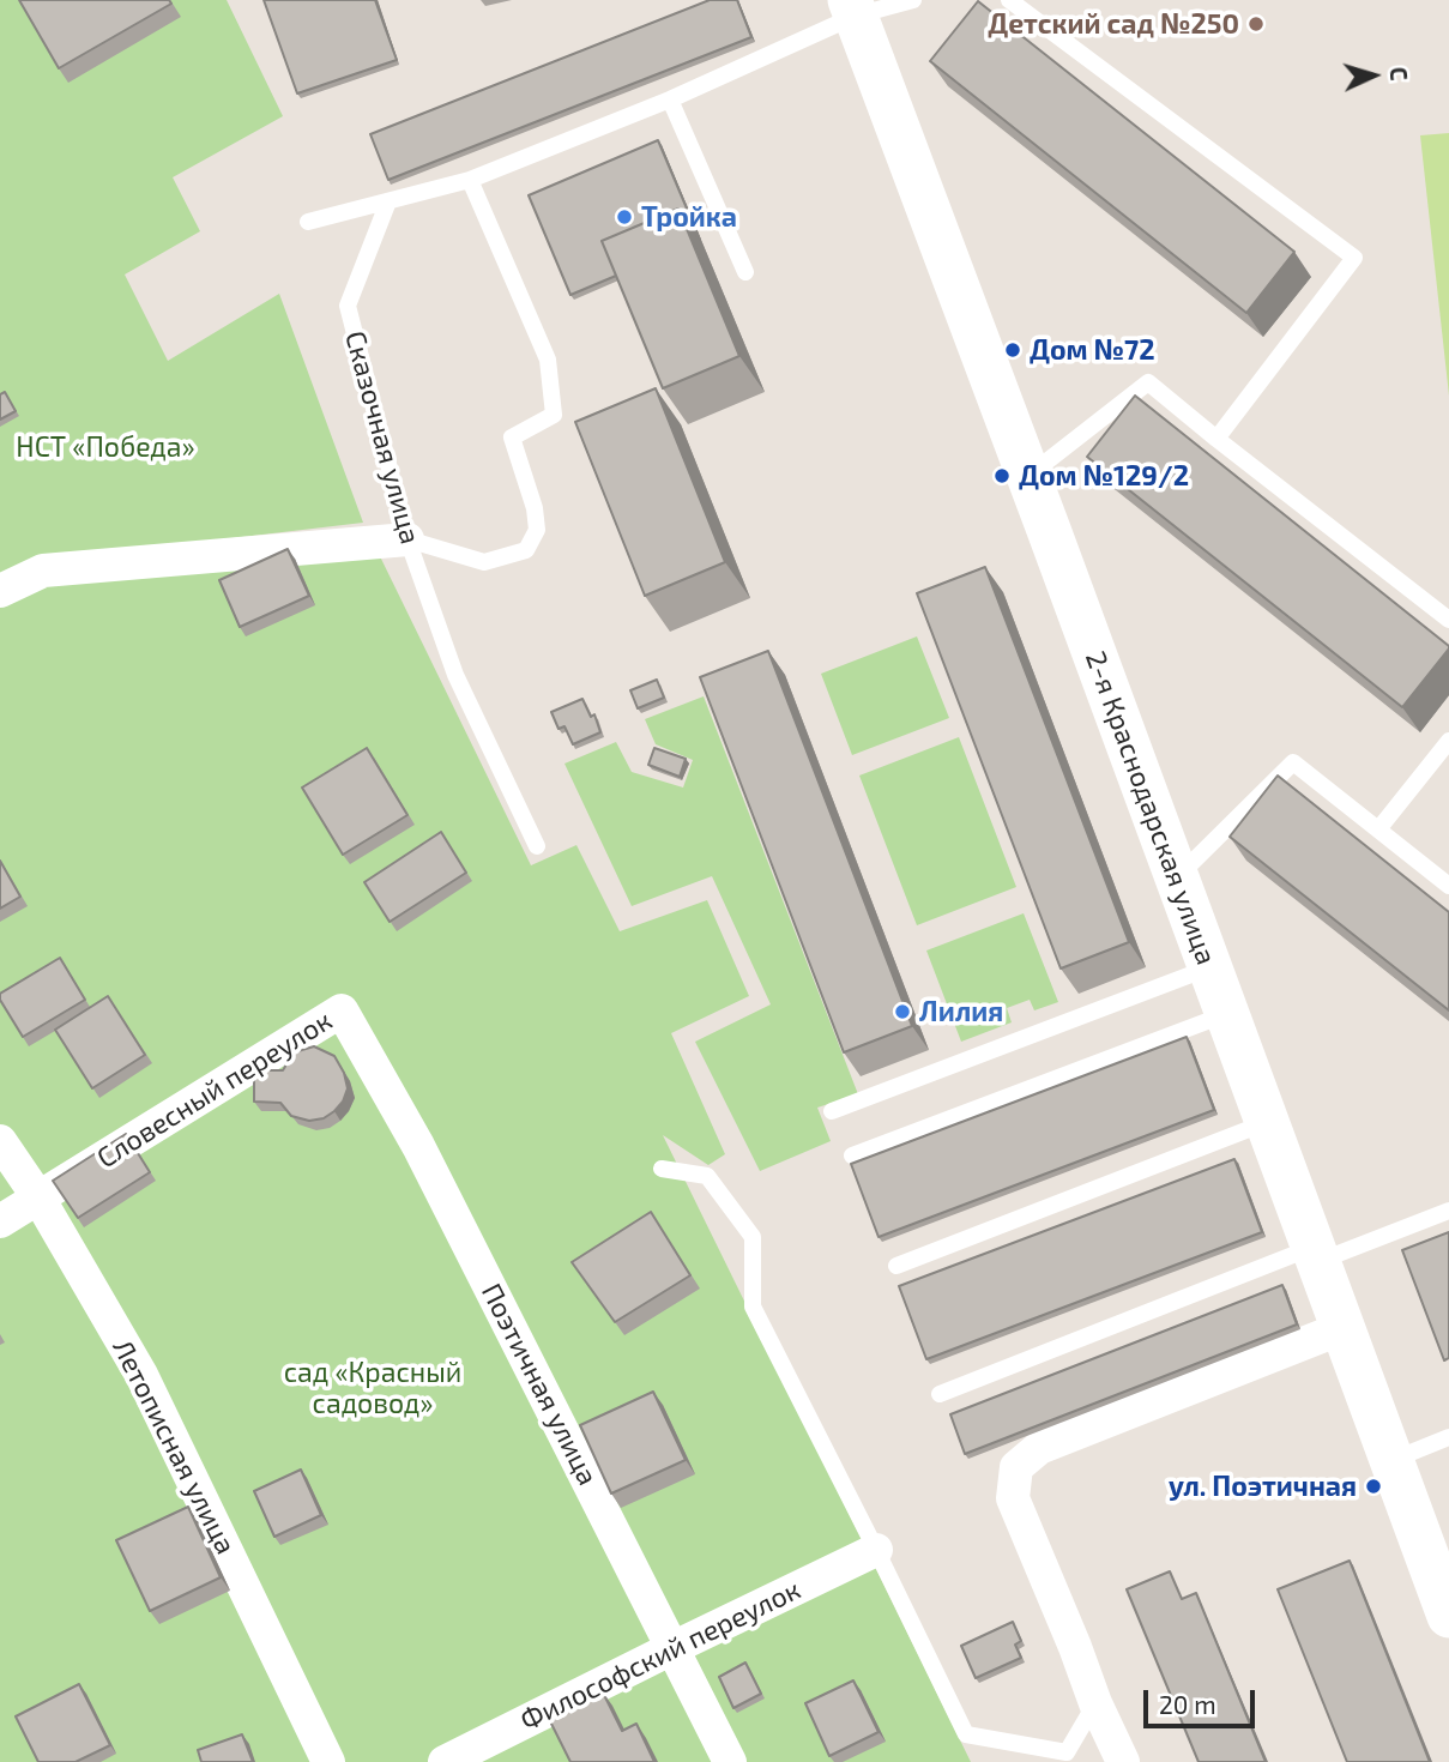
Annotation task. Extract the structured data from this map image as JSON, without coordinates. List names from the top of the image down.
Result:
{
  "streets": {
    "street": [
      "2-я Краснодарская улица",
      "Словесный переулок",
      "Поэтичная улица",
      "Летописная улица",
      "Философский переулок"
    ],
    "lane": ["Сказочная улица"]
  },
  "crossings": [
    ["Словесный переулок", "Поэтичная улица"],
    ["Словесный переулок", "Летописная улица"],
    ["Поэтичная улица", "Философский переулок"]
  ],
  "parks": ["НСТ «Победа»", "сад «Красный садовод»"],
  "places": [
    "Детский сад №250",
    "Тройка",
    "Дом №72",
    "Дом №129/2",
    "Лилия",
    "ул. Поэтичная"
  ],
  "scale_bar": "20 m",
  "north": "right"
}
